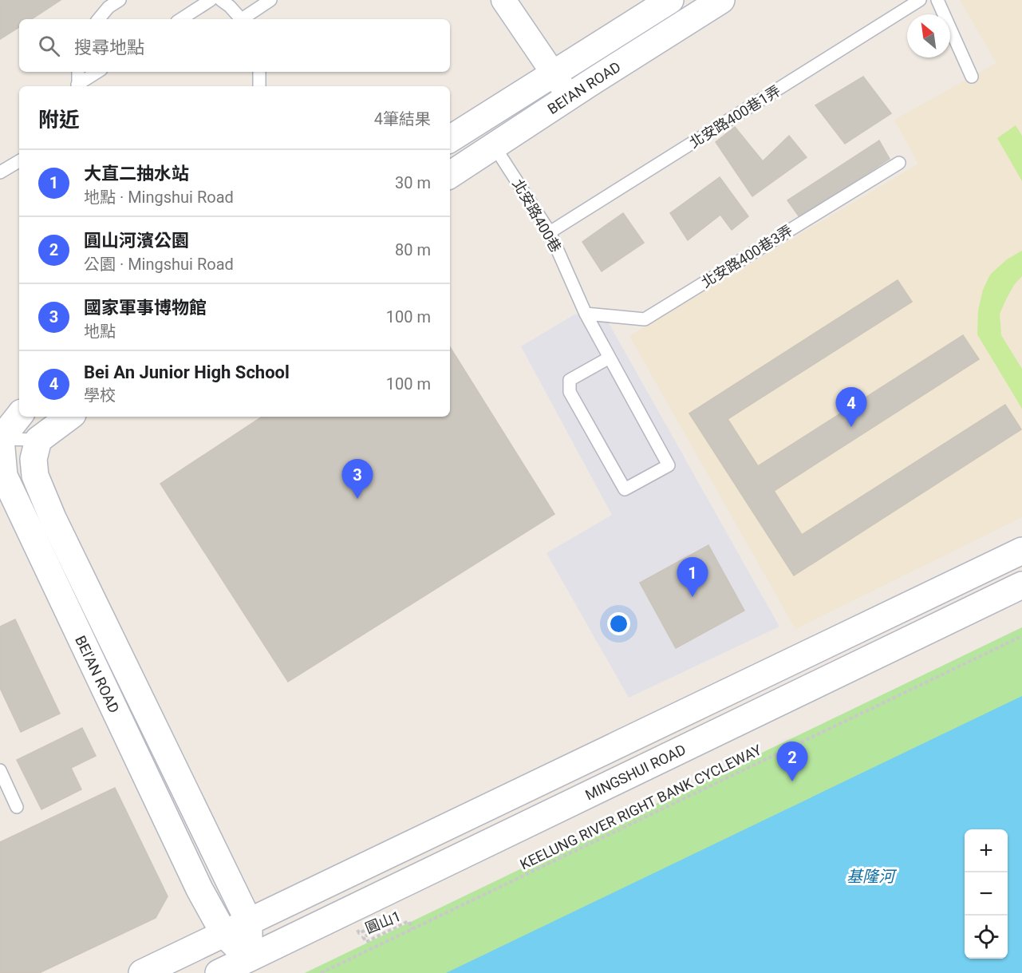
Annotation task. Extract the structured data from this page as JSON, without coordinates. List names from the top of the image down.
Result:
{
  "streets": {
    "main road": ["BEI'AN ROAD", "MINGSHUI ROAD"],
    "lane": ["北安路400巷1弄", "北安路400巷", "北安路400巷3弄"],
    "path": ["KEELUNG RIVER RIGHT BANK CYCLEWAY", "圓山1"]
  },
  "crossings": [
    ["BEI'AN ROAD", "北安路400巷"],
    ["BEI'AN ROAD", "MINGSHUI ROAD"],
    ["北安路400巷1弄", "北安路400巷"],
    ["北安路400巷", "北安路400巷3弄"],
    ["KEELUNG RIVER RIGHT BANK CYCLEWAY", "圓山1"]
  ],
  "water": ["基隆河"],
  "north": "top left",
  "page": {
    "search": "搜尋地點",
    "heading": ["附近", "4筆結果"],
    "list": [
      {
        "mark": "1",
        "name": "大直二抽水站",
        "note": "地點 · Mingshui Road",
        "value": "30 m"
      },
      {
        "mark": "2",
        "name": "圓山河濱公園",
        "note": "公園 · Mingshui Road",
        "value": "80 m"
      },
      {
        "mark": "3",
        "name": "國家軍事博物館",
        "note": "地點",
        "value": "100 m"
      },
      {
        "mark": "4",
        "name": "Bei An Junior High School",
        "note": "學校",
        "value": "100 m"
      }
    ],
    "pins": [
      "4",
      "3",
      "1",
      "2"
    ],
    "map_buttons": ["+", "−"]
  }
}
